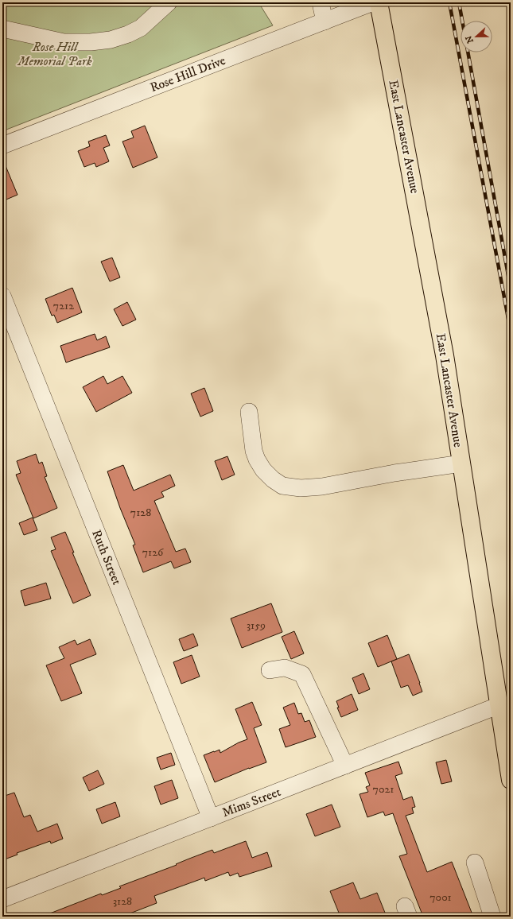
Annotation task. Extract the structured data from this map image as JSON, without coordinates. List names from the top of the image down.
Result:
{
  "streets": {
    "main road": ["East Lancaster Avenue"],
    "street": ["Rose Hill Drive", "Ruth Street", "Mims Street"]
  },
  "crossings": [
    ["East Lancaster Avenue", "Mims Street"],
    ["Ruth Street", "Mims Street"]
  ],
  "parks": ["Rose Hill Memorial Park"],
  "house_numbers": [
    "7212",
    "7128",
    "7126",
    "3159",
    "7021",
    "7001",
    "3128"
  ],
  "north": "left"
}
